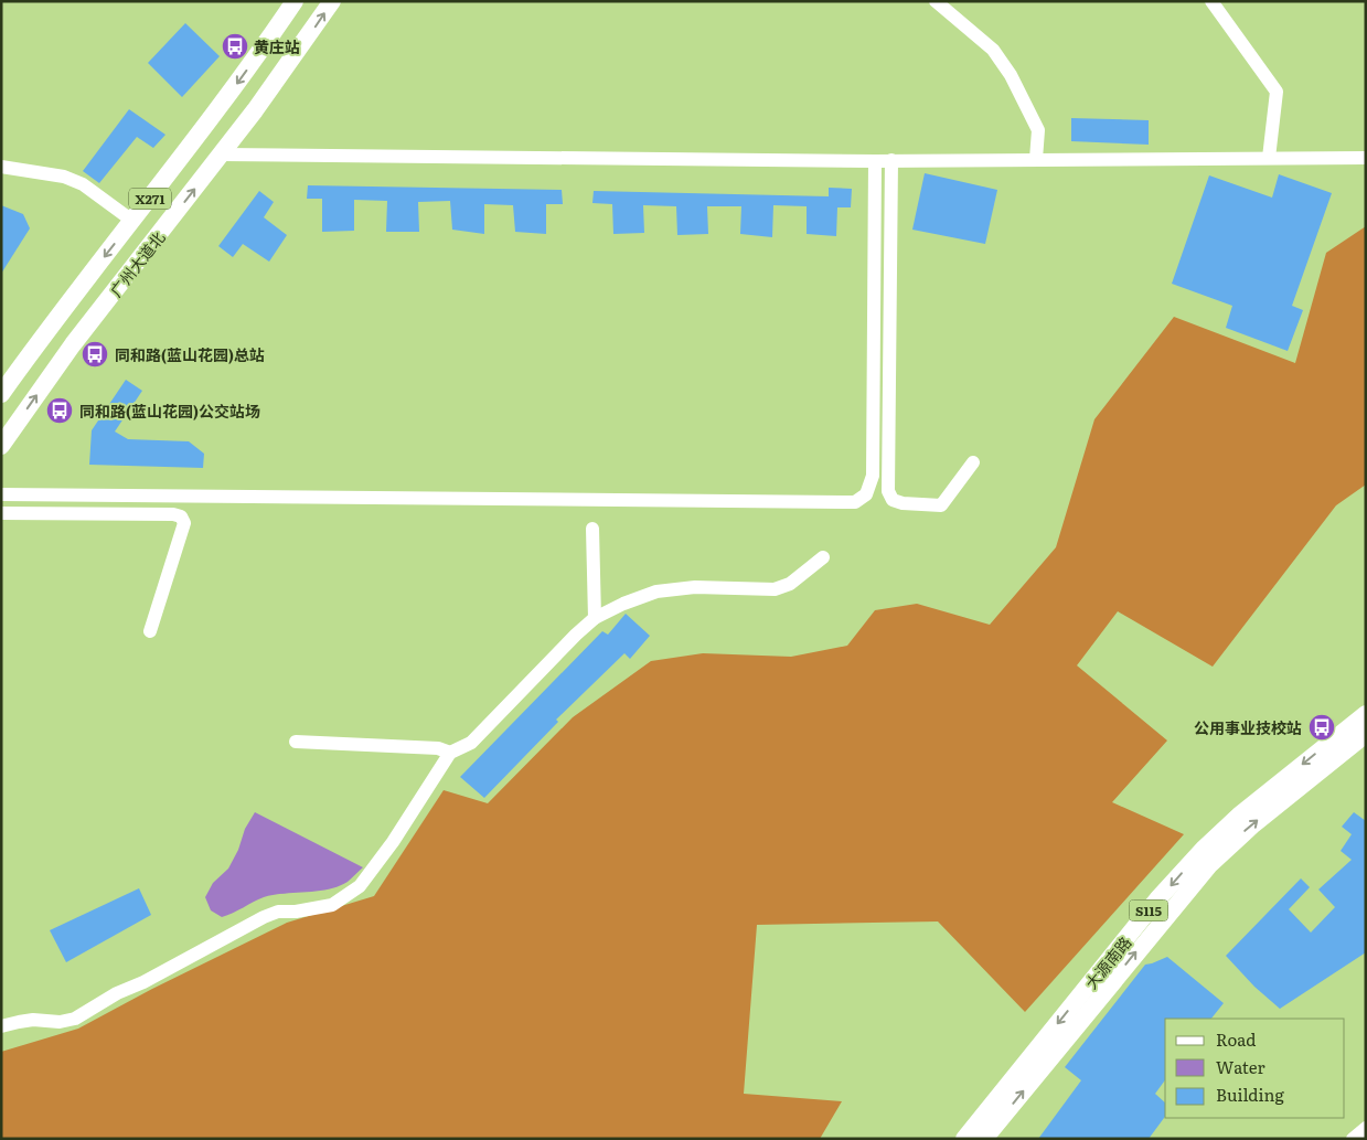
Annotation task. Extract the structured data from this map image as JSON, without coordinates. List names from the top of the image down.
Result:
{
  "streets": {
    "main road": [
      "X271",
      "广州大道北",
      "S115",
      "大源南路"
    ]
  },
  "places": {
    "bus stop": [
      "黄庄站",
      "同和路(蓝山花园)总站",
      "同和路(蓝山花园)公交站场",
      "公用事业技校站"
    ]
  },
  "legend": ["Road", "Water", "Building"]
}
